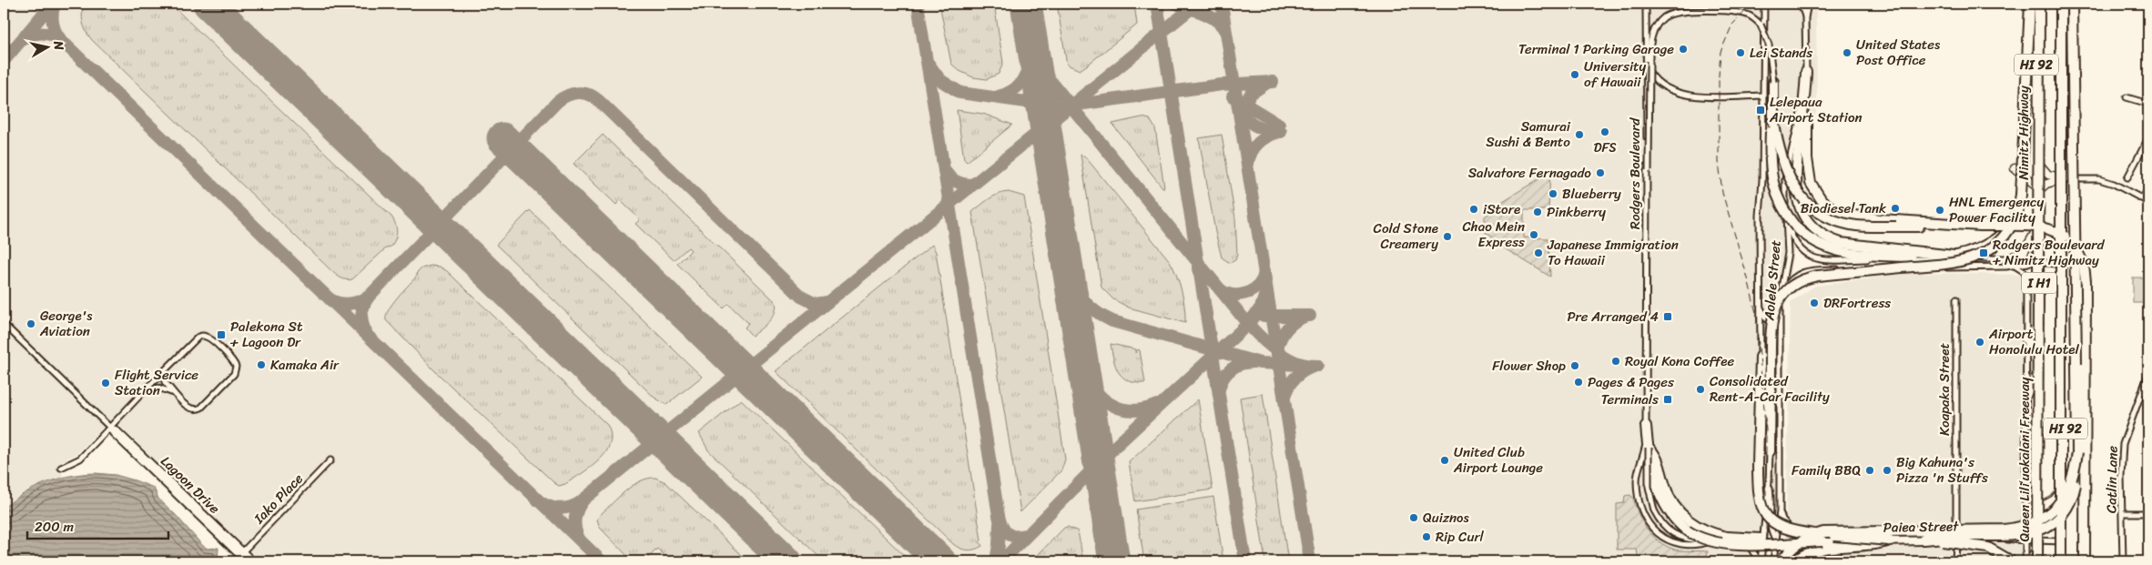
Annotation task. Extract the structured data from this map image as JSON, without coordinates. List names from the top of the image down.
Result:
{
  "streets": {
    "highway": ["I H1", "Queen Liliʻuokalani Freeway"],
    "main road": ["HI 92", "Nimitz Highway"],
    "street": [
      "Rodgers Boulevard",
      "Aolele Street",
      "Koapaka Street",
      "Catlin Lane",
      "Lagoon Drive",
      "Iako Place",
      "Paiea Street"
    ]
  },
  "crossings": [
    ["HI 92", "Paiea Street"],
    ["Nimitz Highway", "Queen Liliʻuokalani Freeway"],
    ["Nimitz Highway", "Paiea Street"],
    ["Rodgers Boulevard", "Aolele Street"],
    ["Rodgers Boulevard", "Paiea Street"],
    ["Aolele Street", "Paiea Street"],
    ["Koapaka Street", "Paiea Street"],
    ["Lagoon Drive", "Iako Place"]
  ],
  "places": {
    "other": [
      "Terminal 1 Parking Garage",
      "Lei Stands",
      "United States Post Office",
      "University of Hawaii",
      "DFS",
      "Samurai Sushi & Bento",
      "Salvatore Fernagado",
      "Blueberry",
      "Biodiesel Tank",
      "iStore",
      "HNL Emergency Power Facility",
      "Pinkberry",
      "Chao Mein Express",
      "Cold Stone Creamery",
      "Japanese Immigration To Hawaii",
      "DRFortress",
      "George's Aviation",
      "Airport Honolulu Hotel",
      "Royal Kona Coffee",
      "Kamaka Air",
      "Flower Shop",
      "Pages & Pages",
      "Flight Service Station",
      "Consolidated Rent-A-Car Facility",
      "United Club Airport Lounge",
      "Family BBQ",
      "Big Kahuna's Pizza 'n Stuffs",
      "Quiznos",
      "Rip Curl"
    ],
    "transit": [
      "Lelepaua Airport Station",
      "Rodgers Boulevard + Nimitz Highway",
      "Pre Arranged 4",
      "Palekona St + Lagoon Dr",
      "Terminals"
    ]
  },
  "scale_bar": "200 m",
  "north": "right"
}
